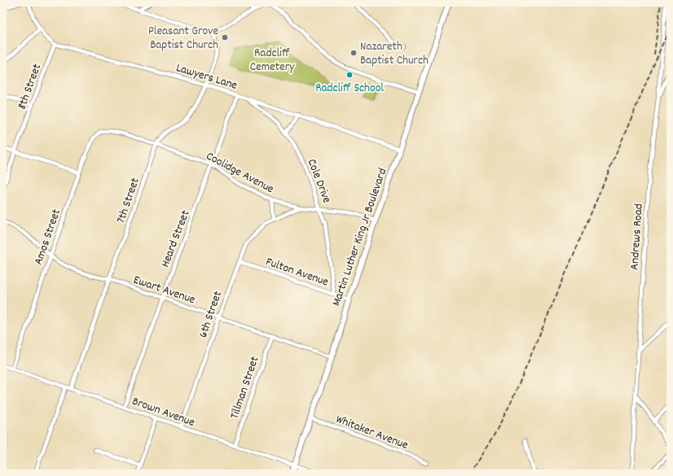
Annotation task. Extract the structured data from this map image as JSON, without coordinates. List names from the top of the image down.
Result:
{
  "streets": {
    "main road": ["Martin Luther King Jr Boulevard"],
    "street": [
      "Lawyers Lane",
      "8th Street",
      "Coolidge Avenue",
      "Cole Drive",
      "7th Street",
      "Amos Street",
      "Andrews Road",
      "Heard Street",
      "Fulton Avenue",
      "Ewart Avenue",
      "6th Street",
      "Tillman Street",
      "Brown Avenue",
      "Whitaker Avenue"
    ]
  },
  "crossings": [
    ["Lawyers Lane", "8th Street"],
    ["Lawyers Lane", "Cole Drive"],
    ["Lawyers Lane", "7th Street"],
    ["Lawyers Lane", "Martin Luther King Jr Boulevard"],
    ["Lawyers Lane", "Heard Street"],
    ["Coolidge Avenue", "Cole Drive"],
    ["Coolidge Avenue", "7th Street"],
    ["Coolidge Avenue", "Amos Street"],
    ["Coolidge Avenue", "Martin Luther King Jr Boulevard"],
    ["Coolidge Avenue", "Heard Street"],
    ["Coolidge Avenue", "6th Street"],
    ["Cole Drive", "Fulton Avenue"],
    ["7th Street", "Ewart Avenue"],
    ["7th Street", "Brown Avenue"],
    ["Amos Street", "Ewart Avenue"],
    ["Amos Street", "Brown Avenue"],
    ["Martin Luther King Jr Boulevard", "Fulton Avenue"],
    ["Martin Luther King Jr Boulevard", "Ewart Avenue"],
    ["Martin Luther King Jr Boulevard", "Brown Avenue"],
    ["Martin Luther King Jr Boulevard", "Whitaker Avenue"],
    ["Heard Street", "Ewart Avenue"],
    ["Heard Street", "Brown Avenue"],
    ["Fulton Avenue", "6th Street"],
    ["Ewart Avenue", "6th Street"],
    ["Ewart Avenue", "Tillman Street"],
    ["6th Street", "Brown Avenue"],
    ["Tillman Street", "Brown Avenue"]
  ],
  "parks": ["Radcliff Cemetery"],
  "places": ["Pleasant Grove Baptist Church", "Nazareth Baptist Church", "Radcliff School"]
}
